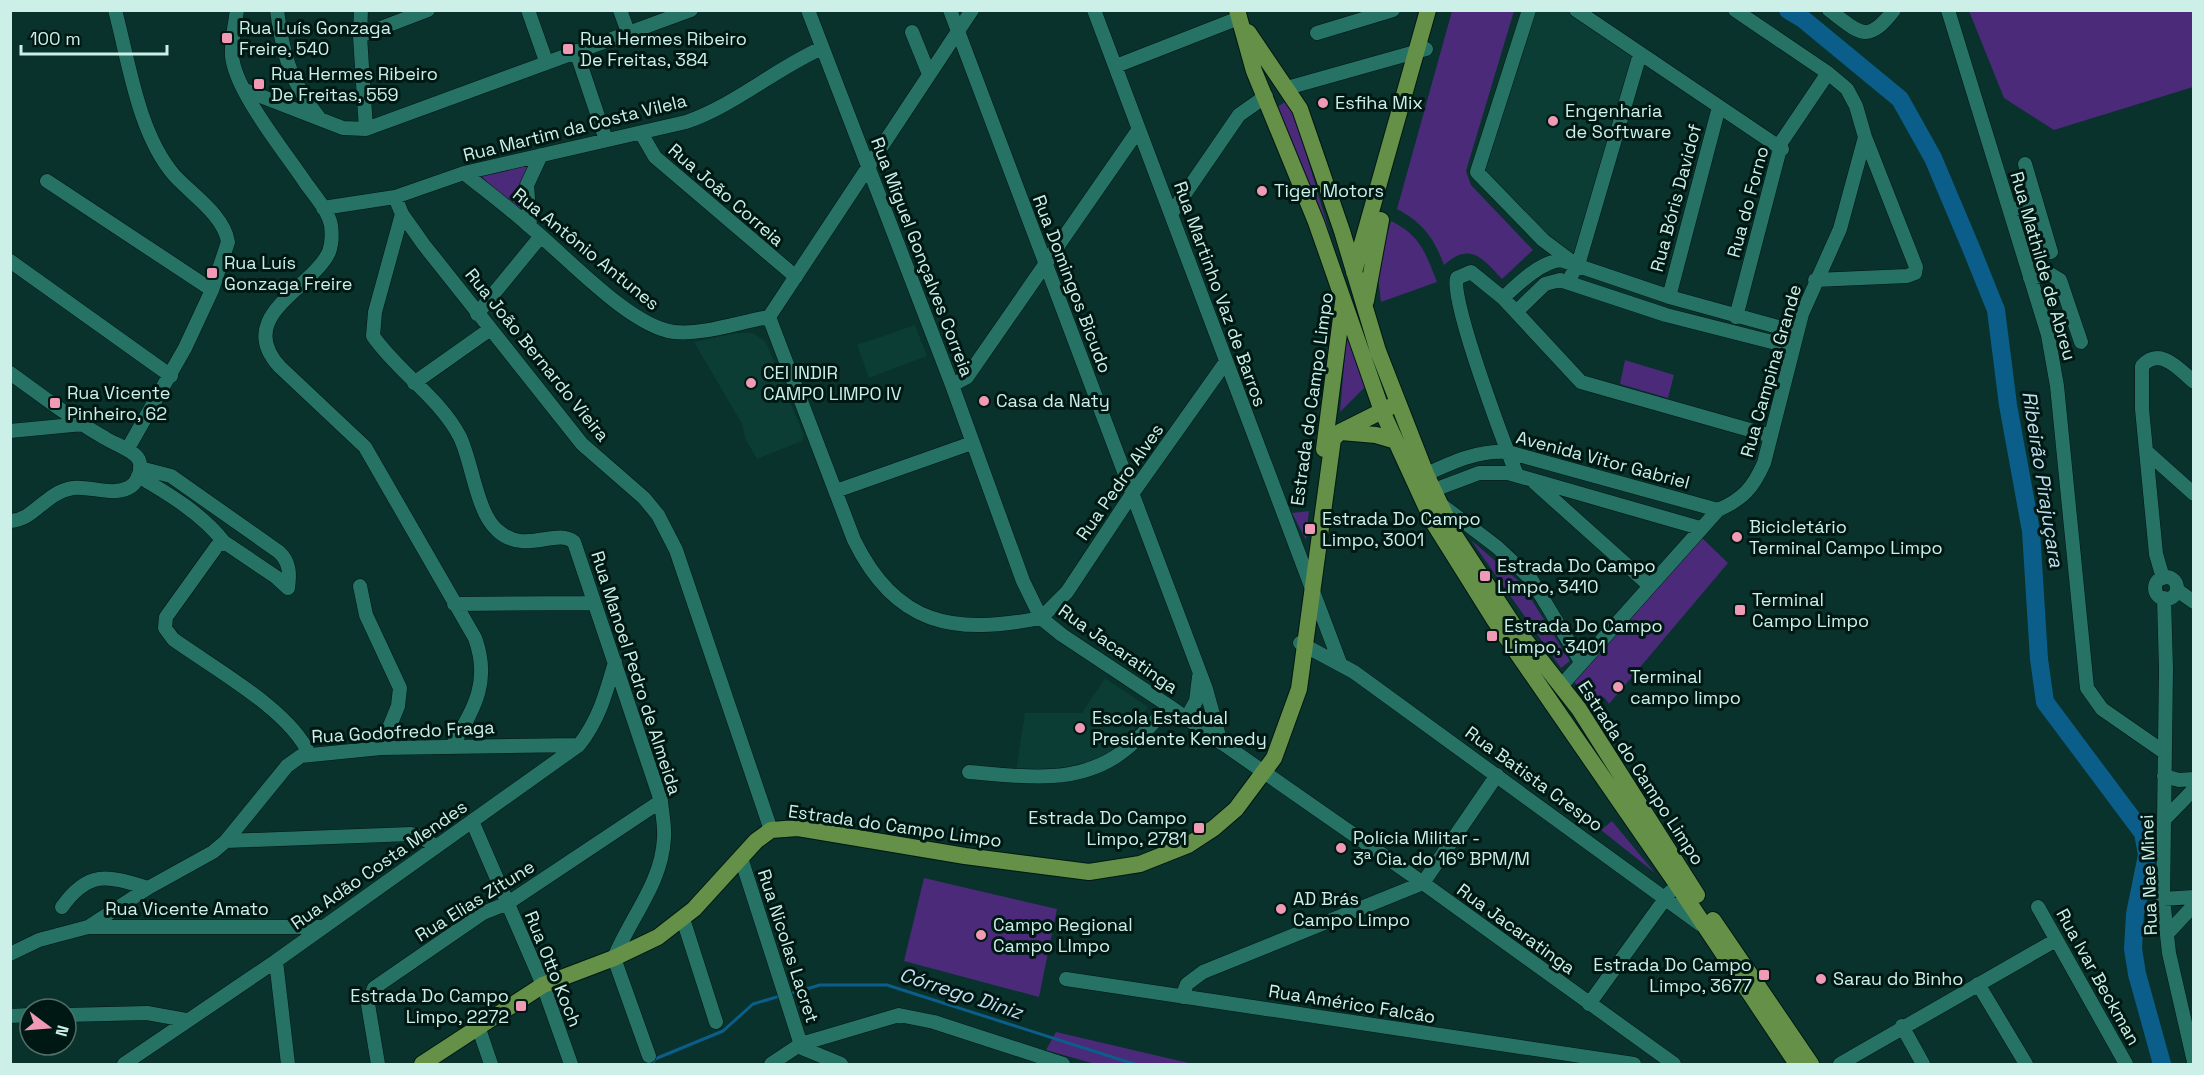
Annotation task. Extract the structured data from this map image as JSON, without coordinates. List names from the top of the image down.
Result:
{
  "streets": {
    "main road": ["Estrada do Campo Limpo"],
    "street": [
      "Rua Martim da Costa Vilela",
      "Rua João Correia",
      "Rua Bóris Davidof",
      "Rua do Forno",
      "Rua Antônio Antunes",
      "Rua Miguel Gonçalves Correia",
      "Rua Mathilde de Abreu",
      "Rua Domingos Bicudo",
      "Rua Martinho Vaz de Barros",
      "Rua João Bernardo Vieira",
      "Rua Campina Grande",
      "Avenida Vitor Gabriel",
      "Rua Pedro Alves",
      "Rua Jacaratinga",
      "Rua Manoel Pedro de Almeida",
      "Rua Godofredo Fraga",
      "Rua Batista Crespo",
      "Rua Adão Costa Mendes",
      "Rua Nae Minei",
      "Rua Elias Zitune",
      "Rua Vicente Amato",
      "Rua Nicolas Lacret",
      "Rua Otto Koch",
      "Rua Ivar Beckman",
      "Rua Américo Falcão"
    ]
  },
  "crossings": [
    ["Rua Martim da Costa Vilela", "Rua João Correia"],
    ["Rua Martim da Costa Vilela", "Rua Antônio Antunes"],
    ["Rua Martim da Costa Vilela", "Rua Miguel Gonçalves Correia"],
    ["Rua Martim da Costa Vilela", "Rua João Bernardo Vieira"],
    ["Rua Miguel Gonçalves Correia", "Rua Pedro Alves"],
    ["Rua Miguel Gonçalves Correia", "Rua Jacaratinga"],
    ["Rua Mathilde de Abreu", "Rua Nae Minei"],
    ["Rua Domingos Bicudo", "Rua Pedro Alves"],
    ["Rua Domingos Bicudo", "Rua Jacaratinga"],
    ["Rua Martinho Vaz de Barros", "Estrada do Campo Limpo"],
    ["Rua Martinho Vaz de Barros", "Rua Pedro Alves"],
    ["Rua João Bernardo Vieira", "Estrada do Campo Limpo"],
    ["Rua João Bernardo Vieira", "Rua Manoel Pedro de Almeida"],
    ["Rua Campina Grande", "Estrada do Campo Limpo"],
    ["Rua Campina Grande", "Avenida Vitor Gabriel"],
    ["Estrada do Campo Limpo", "Avenida Vitor Gabriel"],
    ["Estrada do Campo Limpo", "Rua Jacaratinga"],
    ["Estrada do Campo Limpo", "Rua Manoel Pedro de Almeida"],
    ["Estrada do Campo Limpo", "Rua Batista Crespo"],
    ["Estrada do Campo Limpo", "Rua Nicolas Lacret"],
    ["Estrada do Campo Limpo", "Rua Otto Koch"],
    ["Rua Pedro Alves", "Rua Jacaratinga"],
    ["Rua Manoel Pedro de Almeida", "Rua Adão Costa Mendes"],
    ["Rua Manoel Pedro de Almeida", "Rua Elias Zitune"],
    ["Rua Godofredo Fraga", "Rua Adão Costa Mendes"],
    ["Rua Godofredo Fraga", "Rua Vicente Amato"],
    ["Rua Adão Costa Mendes", "Rua Vicente Amato"],
    ["Rua Adão Costa Mendes", "Rua Otto Koch"],
    ["Rua Elias Zitune", "Rua Otto Koch"]
  ],
  "water": ["Ribeirão Pirajuçara", "Córrego Diniz"],
  "places": {
    "transit": [
      "Rua Luís Gonzaga Freire, 540",
      "Rua Hermes Ribeiro De Freitas, 384",
      "Rua Hermes Ribeiro De Freitas, 559",
      "Rua Luís Gonzaga Freire",
      "Rua Vicente Pinheiro, 62",
      "Estrada Do Campo Limpo, 3001",
      "Estrada Do Campo Limpo, 3410",
      "Terminal Campo Limpo",
      "Estrada Do Campo Limpo, 3401",
      "Estrada Do Campo Limpo, 2781",
      "Estrada Do Campo Limpo, 3677",
      "Estrada Do Campo Limpo, 2272"
    ],
    "other": [
      "Esfiha Mix",
      "Engenharia de Software",
      "Tiger Motors",
      "CEI INDIR CAMPO LIMPO IV",
      "Casa da Naty",
      "Bicicletário Terminal Campo Limpo",
      "Terminal campo limpo",
      "Escola Estadual Presidente Kennedy",
      "Polícia Militar - 3ª Cia. do 16º BPM/M",
      "AD Brás Campo Limpo",
      "Campo Regional Campo LImpo",
      "Sarau do Binho"
    ]
  },
  "scale_bar": "100 m",
  "north": "right"
}
